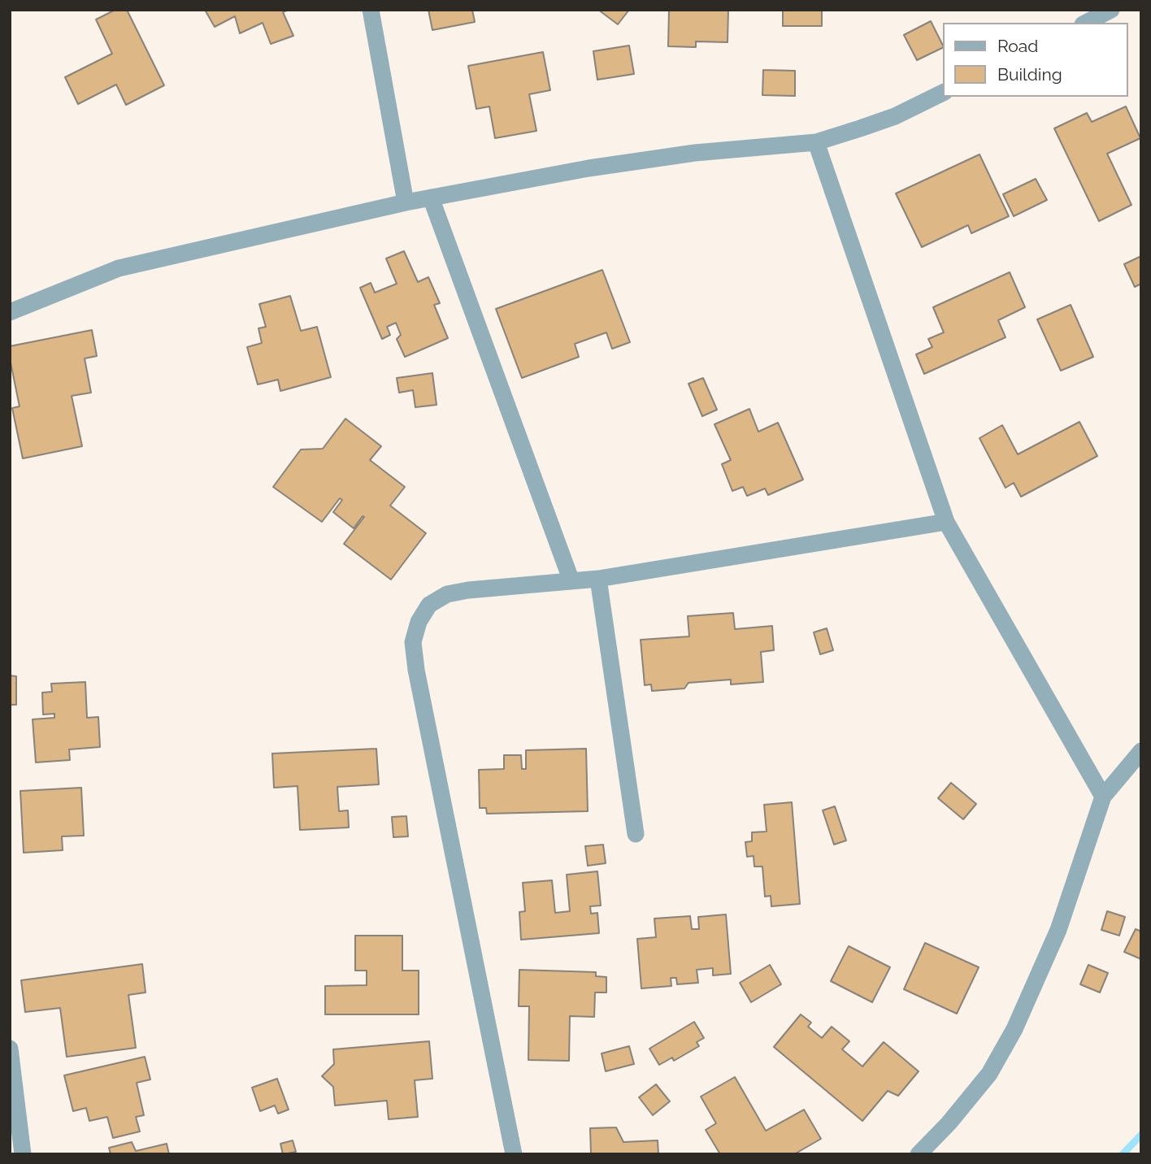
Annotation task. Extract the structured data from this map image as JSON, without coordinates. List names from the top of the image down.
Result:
{
  "legend": ["Road", "Building"]
}
